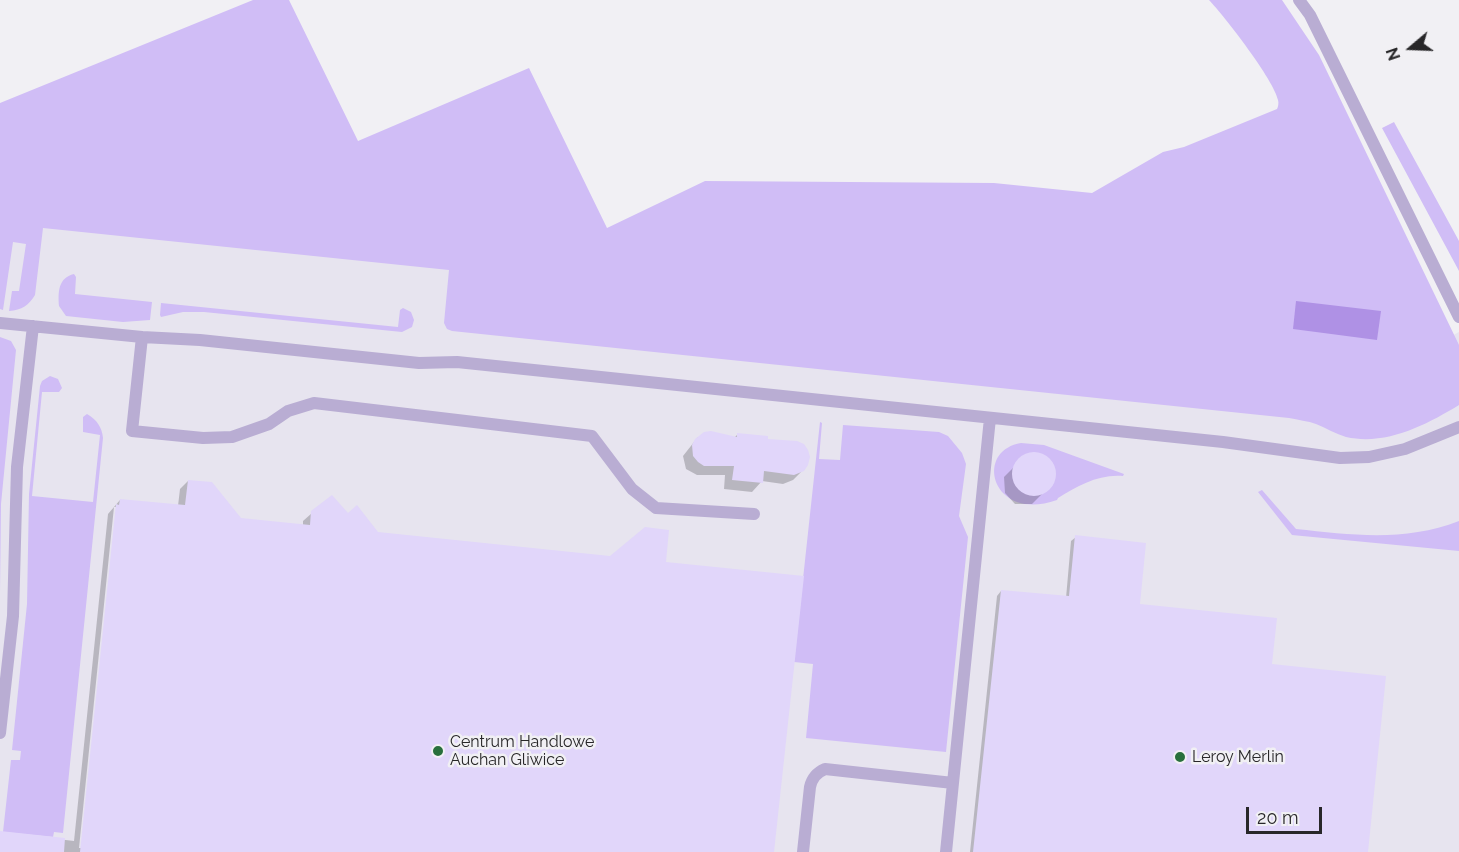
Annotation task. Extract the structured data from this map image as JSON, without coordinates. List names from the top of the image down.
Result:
{
  "places": ["Centrum Handlowe Auchan Gliwice", "Leroy Merlin"],
  "scale_bar": "20 m",
  "north": "left"
}
